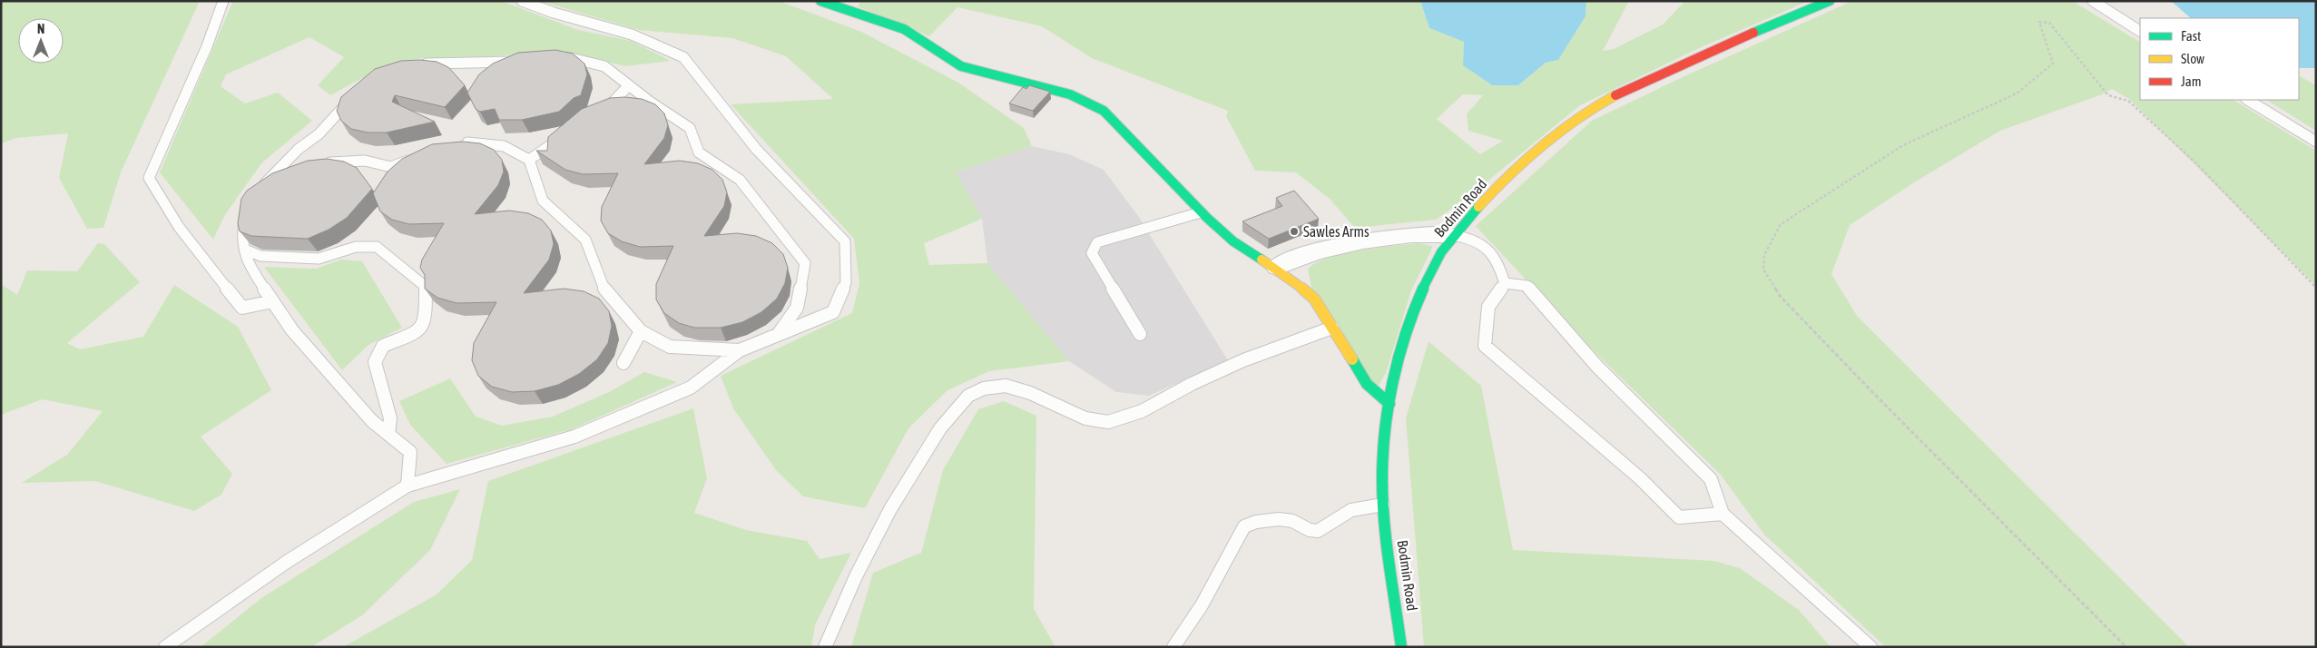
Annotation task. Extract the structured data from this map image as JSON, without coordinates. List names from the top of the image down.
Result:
{
  "streets": {
    "main road": ["Bodmin Road"]
  },
  "places": ["Sawles Arms"],
  "legend": ["Fast", "Slow", "Jam"],
  "north": "top"
}
